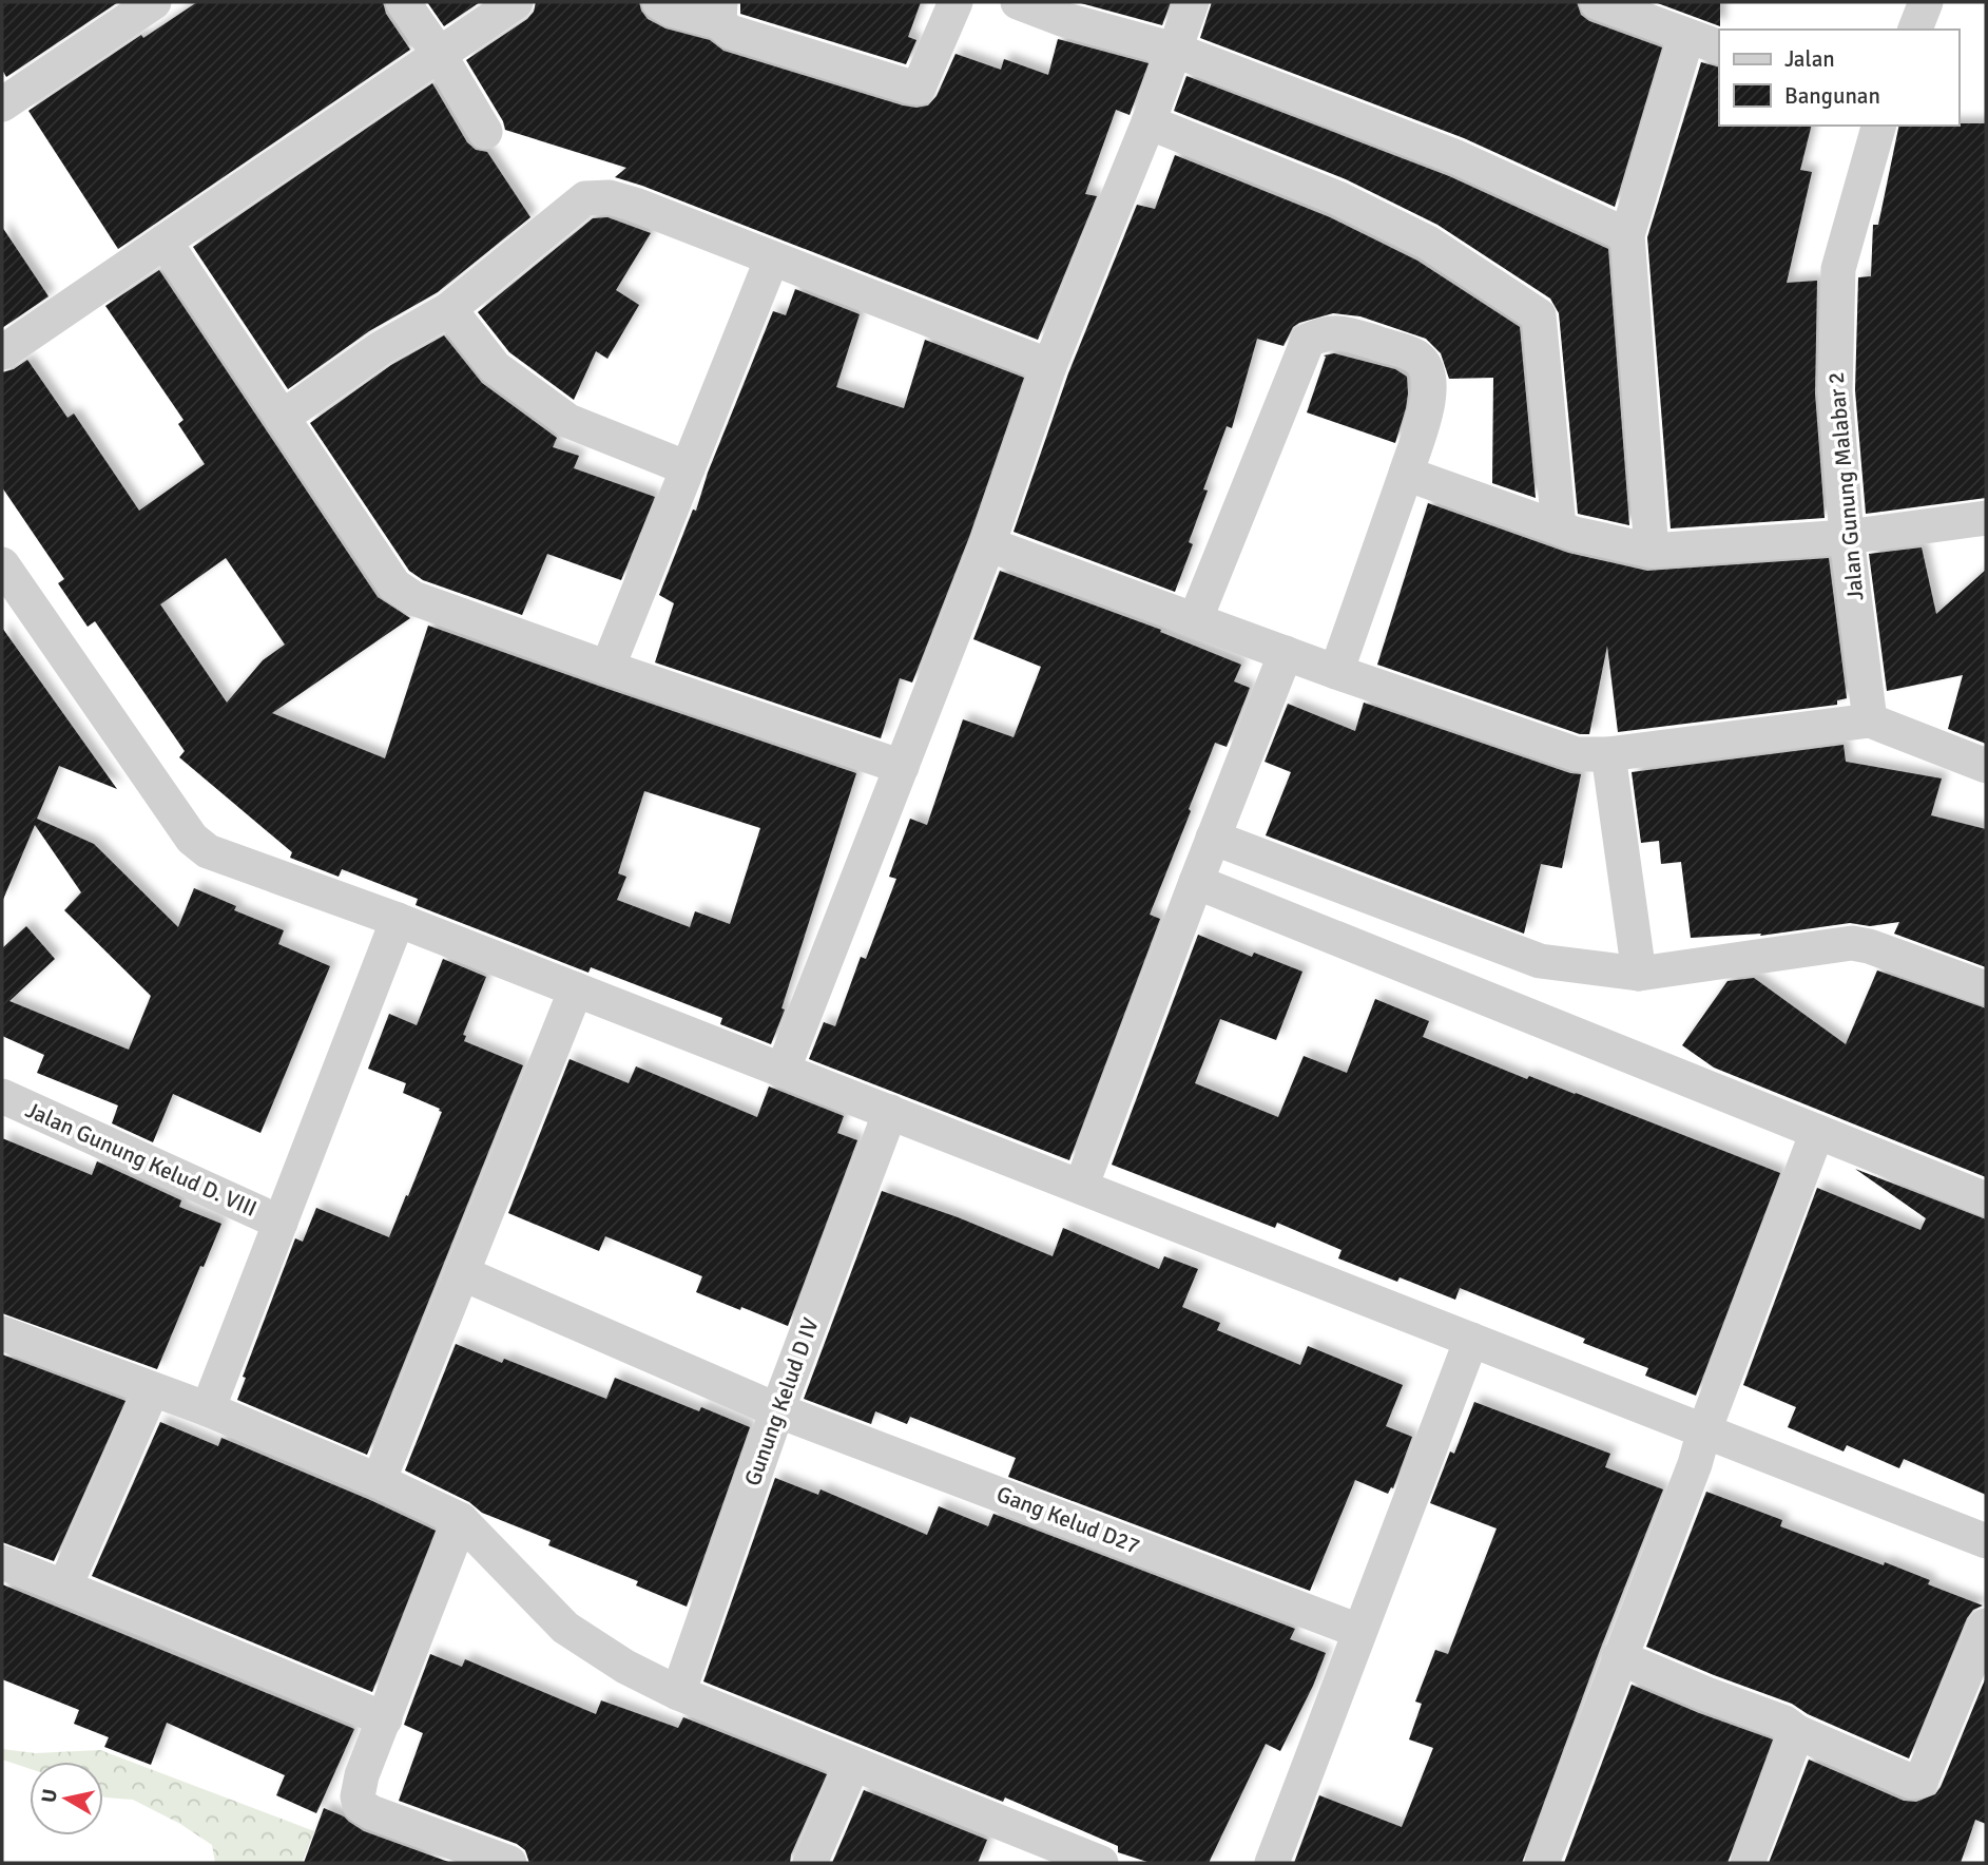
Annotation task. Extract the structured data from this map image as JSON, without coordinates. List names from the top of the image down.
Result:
{
  "streets": {
    "street": [
      "Jalan Gunung Malabar 2",
      "Jalan Gunung Kelud D. VIII",
      "Gunung Kelud D IV",
      "Gang Kelud D27"
    ]
  },
  "crossings": [
    ["Gunung Kelud D IV", "Gang Kelud D27"]
  ],
  "legend": ["Jalan", "Bangunan"],
  "north": "left"
}
